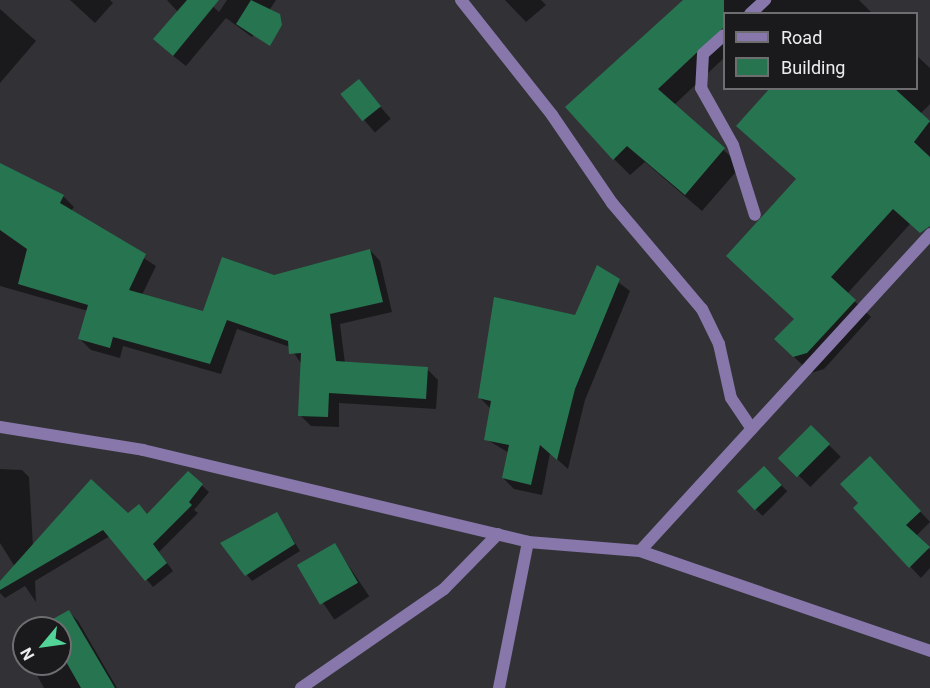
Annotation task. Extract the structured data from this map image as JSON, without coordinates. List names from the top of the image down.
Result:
{
  "legend": ["Road", "Building"],
  "north": "bottom left"
}
